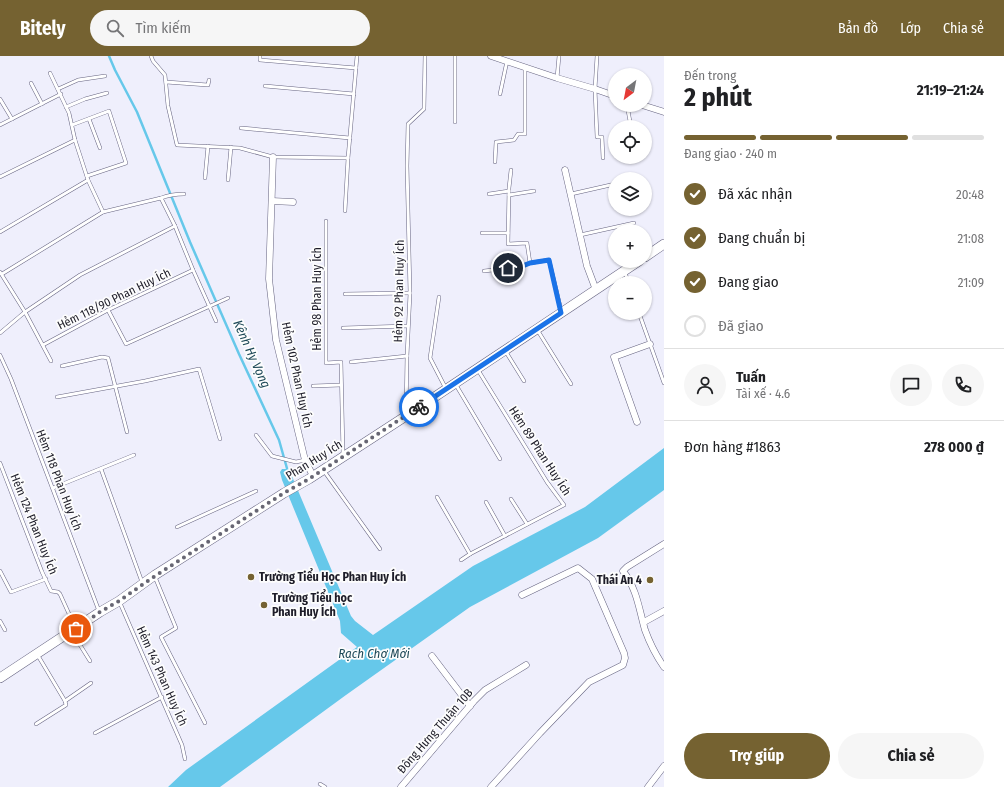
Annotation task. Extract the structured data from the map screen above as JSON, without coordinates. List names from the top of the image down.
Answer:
{
  "streets": {
    "main road": ["Phan Huy Ích"],
    "street": ["Hẻm 102 Phan Huy Ích", "Đông Hưng Thuận 10B"],
    "lane": [
      "Hẻm 92 Phan Huy Ích",
      "Hẻm 118/90 Phan Huy Ích",
      "Hẻm 98 Phan Huy Ích",
      "Hẻm 89 Phan Huy Ích",
      "Hẻm 118 Phan Huy Ích",
      "Hẻm 124 Phan Huy Ích",
      "Hẻm 143 Phan Huy Ích"
    ]
  },
  "crossings": [
    ["Hẻm 92 Phan Huy Ích", "Phan Huy Ích"],
    ["Hẻm 98 Phan Huy Ích", "Phan Huy Ích"],
    ["Hẻm 102 Phan Huy Ích", "Phan Huy Ích"],
    ["Hẻm 89 Phan Huy Ích", "Phan Huy Ích"],
    ["Phan Huy Ích", "Hẻm 118 Phan Huy Ích"],
    ["Phan Huy Ích", "Hẻm 124 Phan Huy Ích"],
    ["Phan Huy Ích", "Hẻm 143 Phan Huy Ích"]
  ],
  "water": ["Kênh Hy Vọng", "Rạch Chợ Mới"],
  "places": ["Trường Tiểu Học Phan Huy Ích", "Thái An 4", "Trường Tiểu học Phan Huy Ích"],
  "north": "bottom left",
  "page": {
    "header": "Bitely",
    "search": "Tìm kiếm",
    "nav": ["Bản đồ", "Lớp", "Chia sẻ"],
    "heading": ["2 phút", "Đến trong", "21:19–21:24"],
    "panel": [
      "Tuấn",
      "Tài xế · 4.6",
      "Đơn hàng #1863",
      "278 000 ₫"
    ],
    "map_buttons": ["+", "−"],
    "bar": "Đang giao · 240 m",
    "list": [
      ["Đã xác nhận", "20:48"],
      ["Đang chuẩn bị", "21:08"],
      ["Đang giao", "21:09"],
      "Đã giao"
    ],
    "buttons": ["Trợ giúp", "Chia sẻ"]
  }
}
